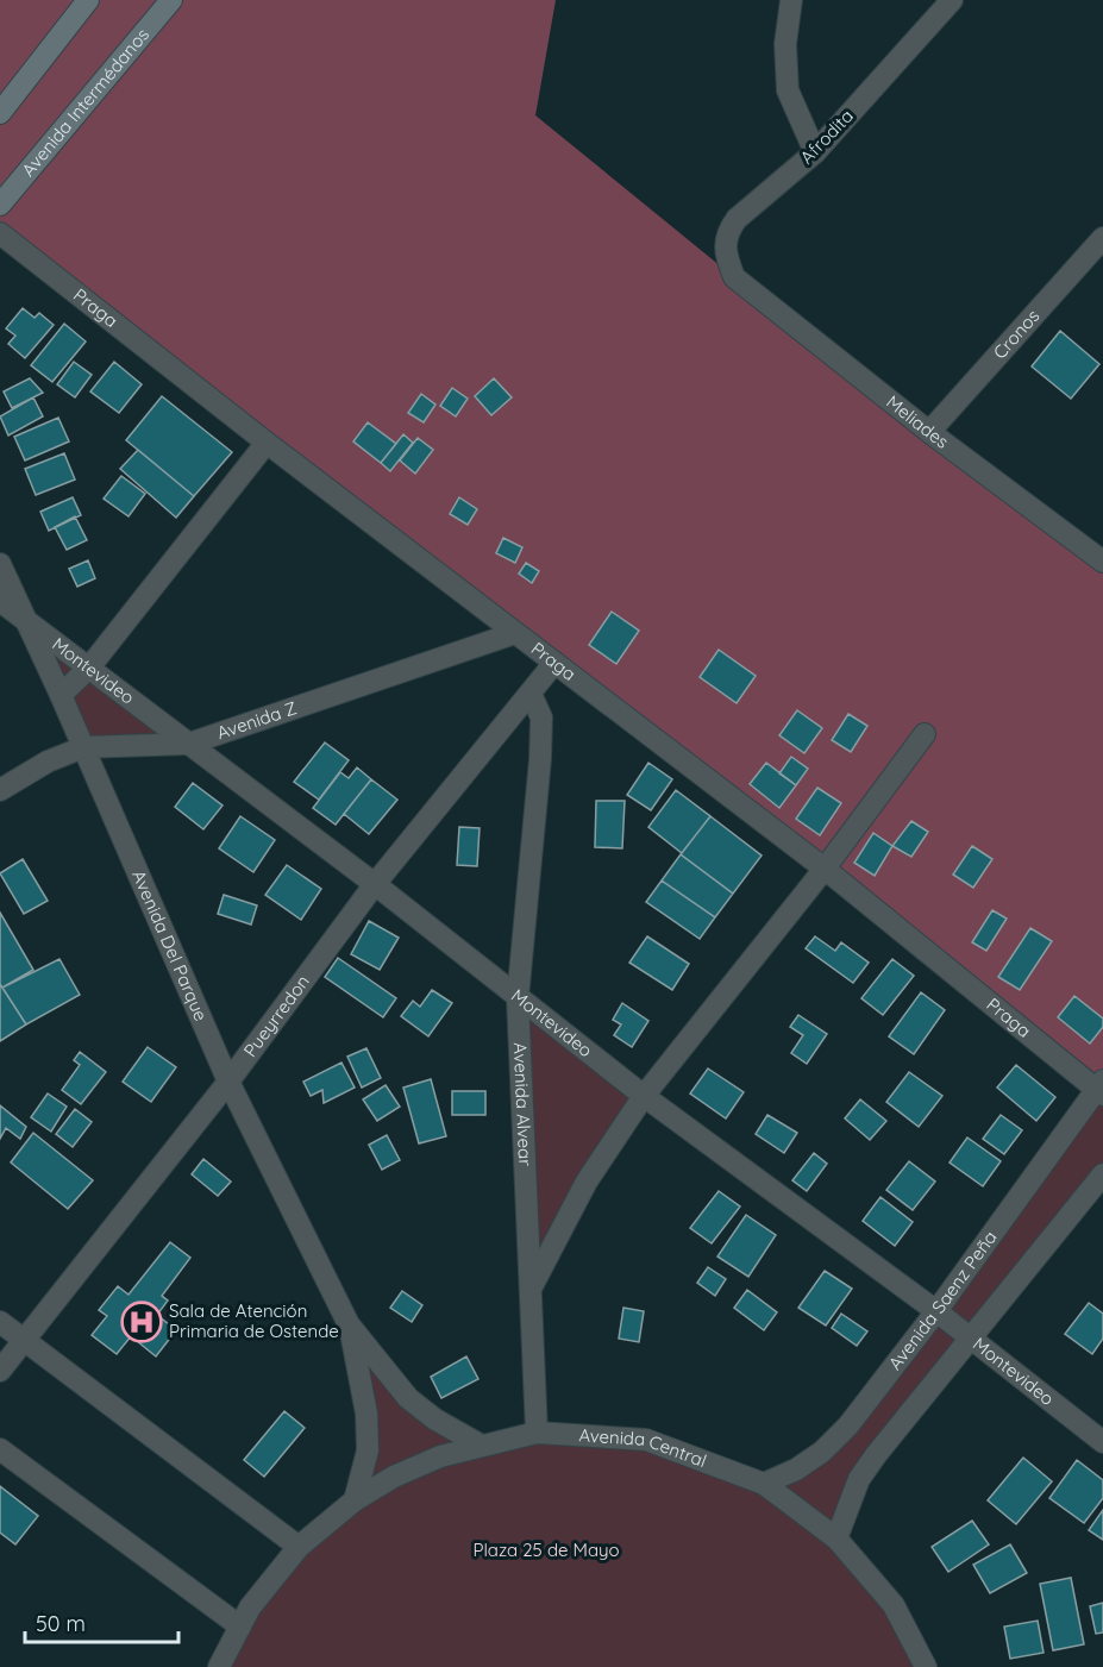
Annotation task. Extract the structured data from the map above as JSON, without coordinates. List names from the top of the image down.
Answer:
{
  "streets": {
    "main road": ["Avenida Intermédanos"],
    "street": [
      "Afrodita",
      "Praga",
      "Cronos",
      "Meliades",
      "Montevideo",
      "Avenida Z",
      "Avenida Del Parque",
      "Pueyrredon",
      "Avenida Alvear",
      "Avenida Saenz Peña",
      "Avenida Central"
    ]
  },
  "crossings": [
    ["Afrodita", "Meliades"],
    ["Praga", "Avenida Z"],
    ["Praga", "Pueyrredon"],
    ["Praga", "Avenida Saenz Peña"],
    ["Cronos", "Meliades"],
    ["Montevideo", "Avenida Z"],
    ["Montevideo", "Avenida Del Parque"],
    ["Montevideo", "Pueyrredon"],
    ["Montevideo", "Avenida Alvear"],
    ["Montevideo", "Avenida Saenz Peña"],
    ["Avenida Z", "Avenida Del Parque"],
    ["Avenida Del Parque", "Pueyrredon"],
    ["Avenida Del Parque", "Avenida Central"],
    ["Pueyrredon", "Avenida Alvear"],
    ["Avenida Alvear", "Avenida Central"],
    ["Avenida Saenz Peña", "Avenida Central"]
  ],
  "parks": ["Plaza 25 de Mayo"],
  "places": {
    "hospital": ["Sala de Atención Primaria de Ostende"]
  },
  "scale_bar": "50 m"
}
